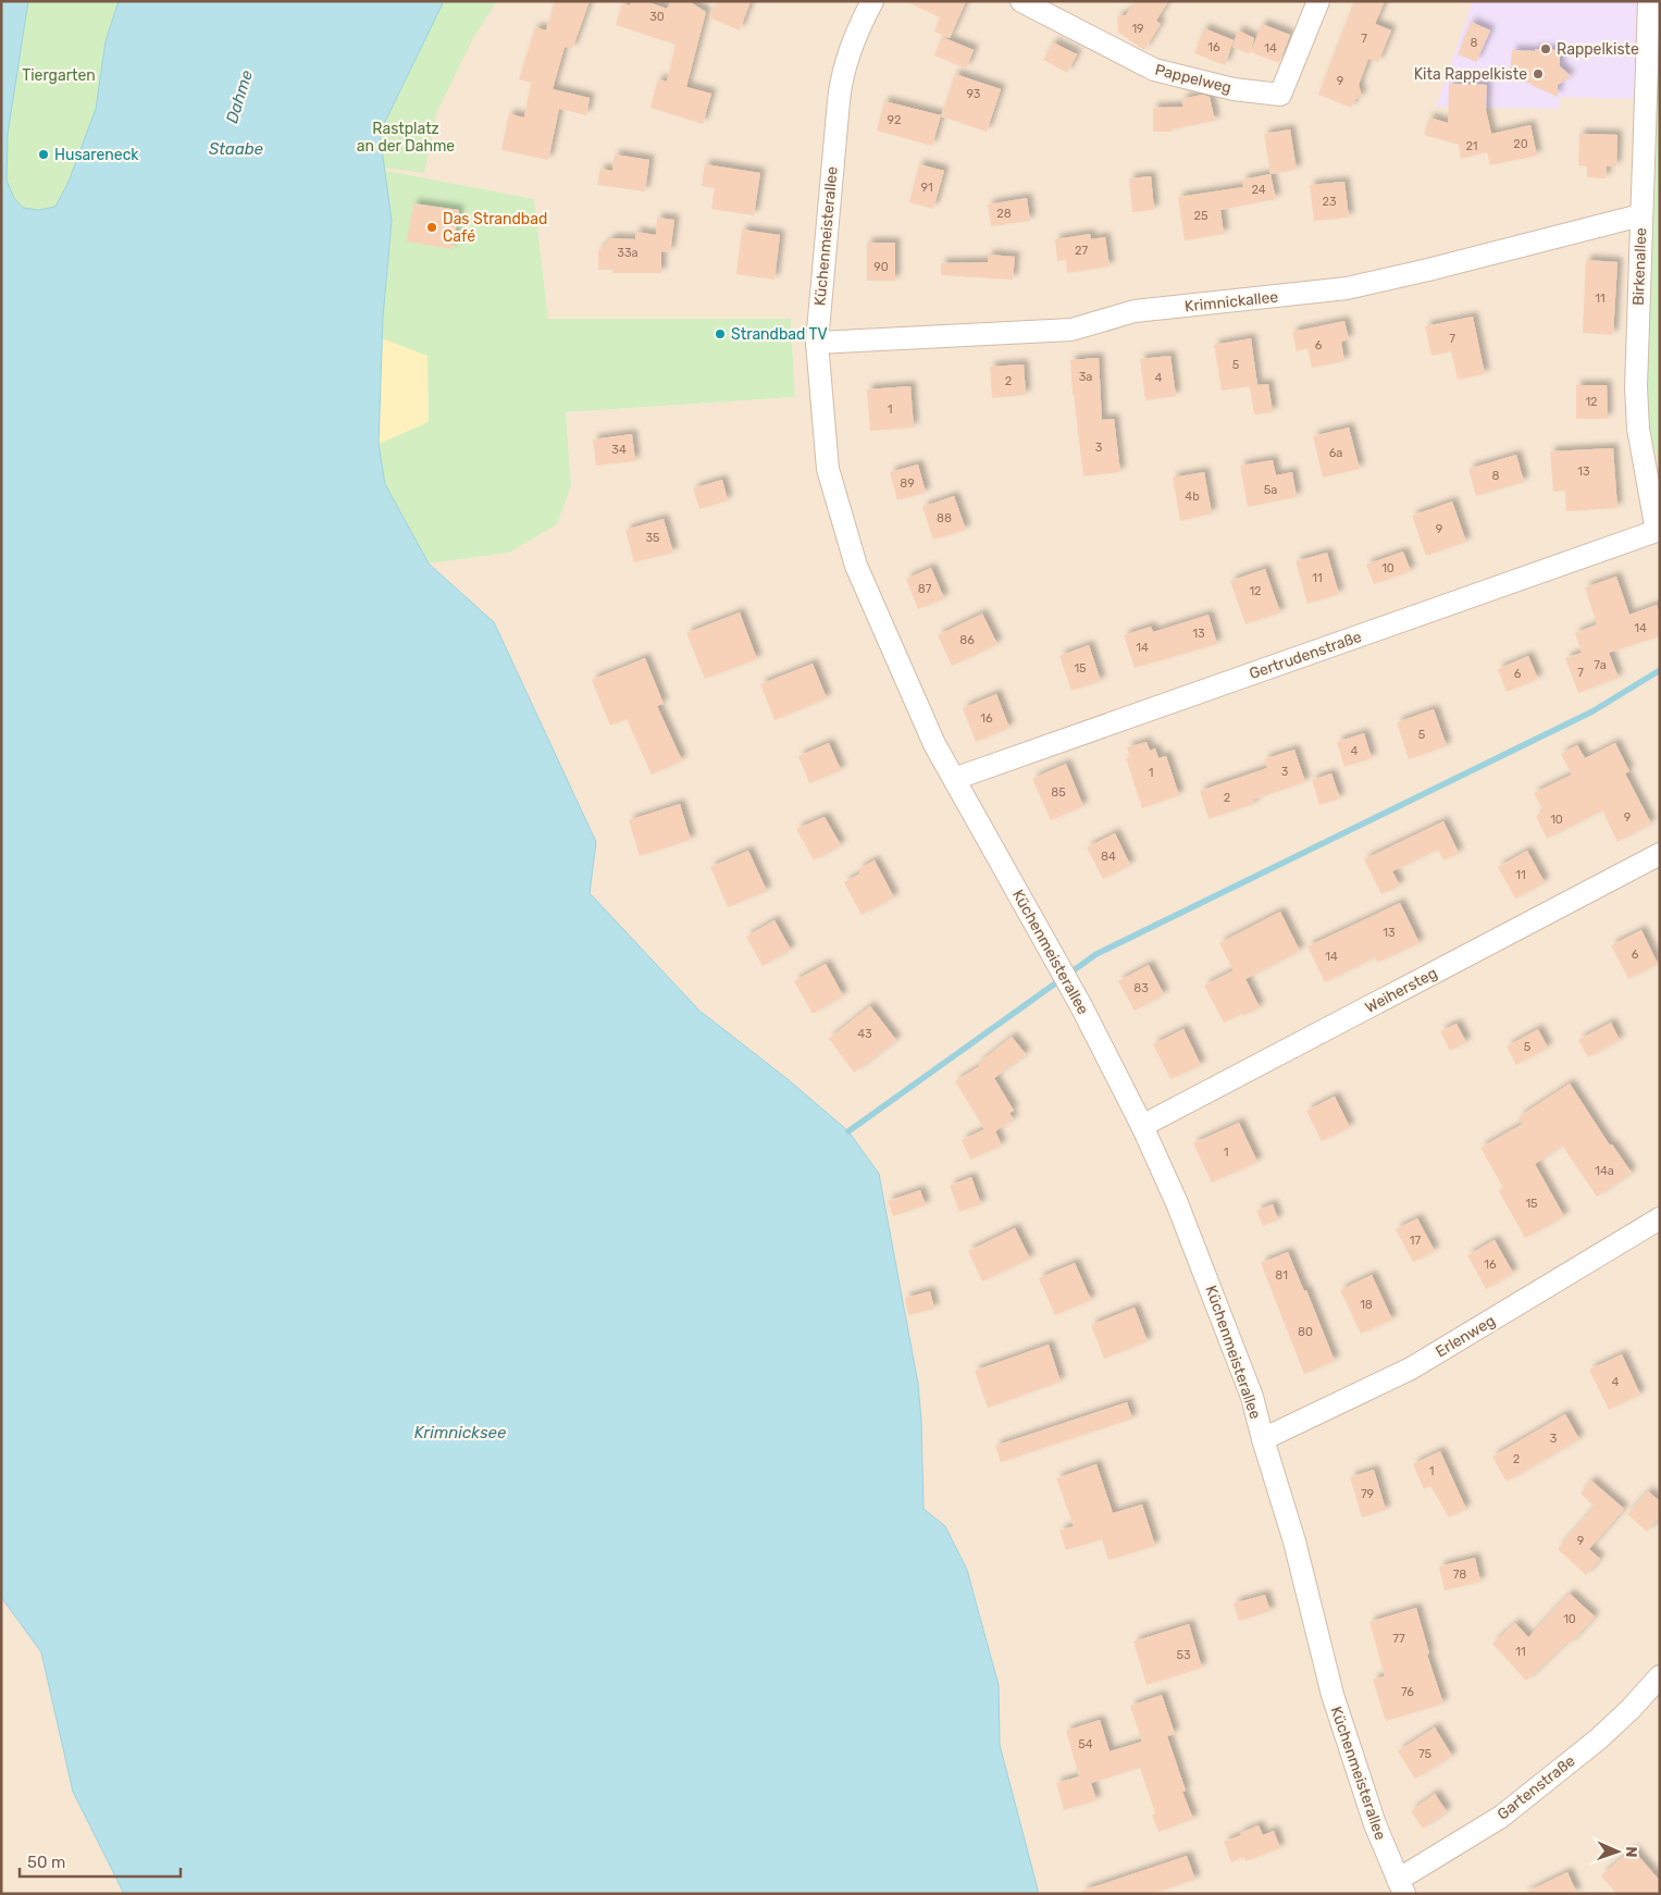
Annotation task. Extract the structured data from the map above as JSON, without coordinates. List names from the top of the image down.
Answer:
{
  "streets": {
    "street": [
      "Pappelweg",
      "Küchenmeisterallee",
      "Birkenallee",
      "Krimnickallee",
      "Gertrudenstraße",
      "Weihersteg",
      "Erlenweg",
      "Gartenstraße"
    ]
  },
  "crossings": [
    ["Küchenmeisterallee", "Krimnickallee"],
    ["Küchenmeisterallee", "Gertrudenstraße"],
    ["Küchenmeisterallee", "Weihersteg"],
    ["Küchenmeisterallee", "Erlenweg"],
    ["Küchenmeisterallee", "Gartenstraße"],
    ["Birkenallee", "Krimnickallee"],
    ["Birkenallee", "Gertrudenstraße"]
  ],
  "water": ["Dahme", "Staabe", "Krimnicksee"],
  "parks": ["Tiergarten", "Rastplatz an der Dahme"],
  "places": [
    "Rappelkiste",
    "Kita Rappelkiste",
    "Husareneck",
    "Das Strandbad Café",
    "Strandbad TV"
  ],
  "house_numbers": [
    "30",
    "19",
    "7",
    "8",
    "16",
    "14",
    "9",
    "93",
    "92",
    "20",
    "21",
    "91",
    "24",
    "23",
    "28",
    "25",
    "27",
    "33a",
    "90",
    "11",
    "7",
    "6",
    "5",
    "3a",
    "4",
    "2",
    "12",
    "1",
    "3",
    "34",
    "6a",
    "13",
    "8",
    "89",
    "5a",
    "4b",
    "88",
    "9",
    "35",
    "10",
    "11",
    "87",
    "12",
    "14",
    "13",
    "86",
    "14",
    "7a",
    "15",
    "7",
    "6",
    "16",
    "5",
    "4",
    "3",
    "1",
    "85",
    "2",
    "9",
    "10",
    "84",
    "11",
    "13",
    "6",
    "14",
    "83",
    "43",
    "5",
    "1",
    "14a",
    "15",
    "17",
    "16",
    "81",
    "18",
    "80",
    "4",
    "3",
    "2",
    "1",
    "79",
    "9",
    "78",
    "10",
    "77",
    "11",
    "53",
    "76",
    "54",
    "75"
  ],
  "scale_bar": "50 m",
  "north": "right"
}
